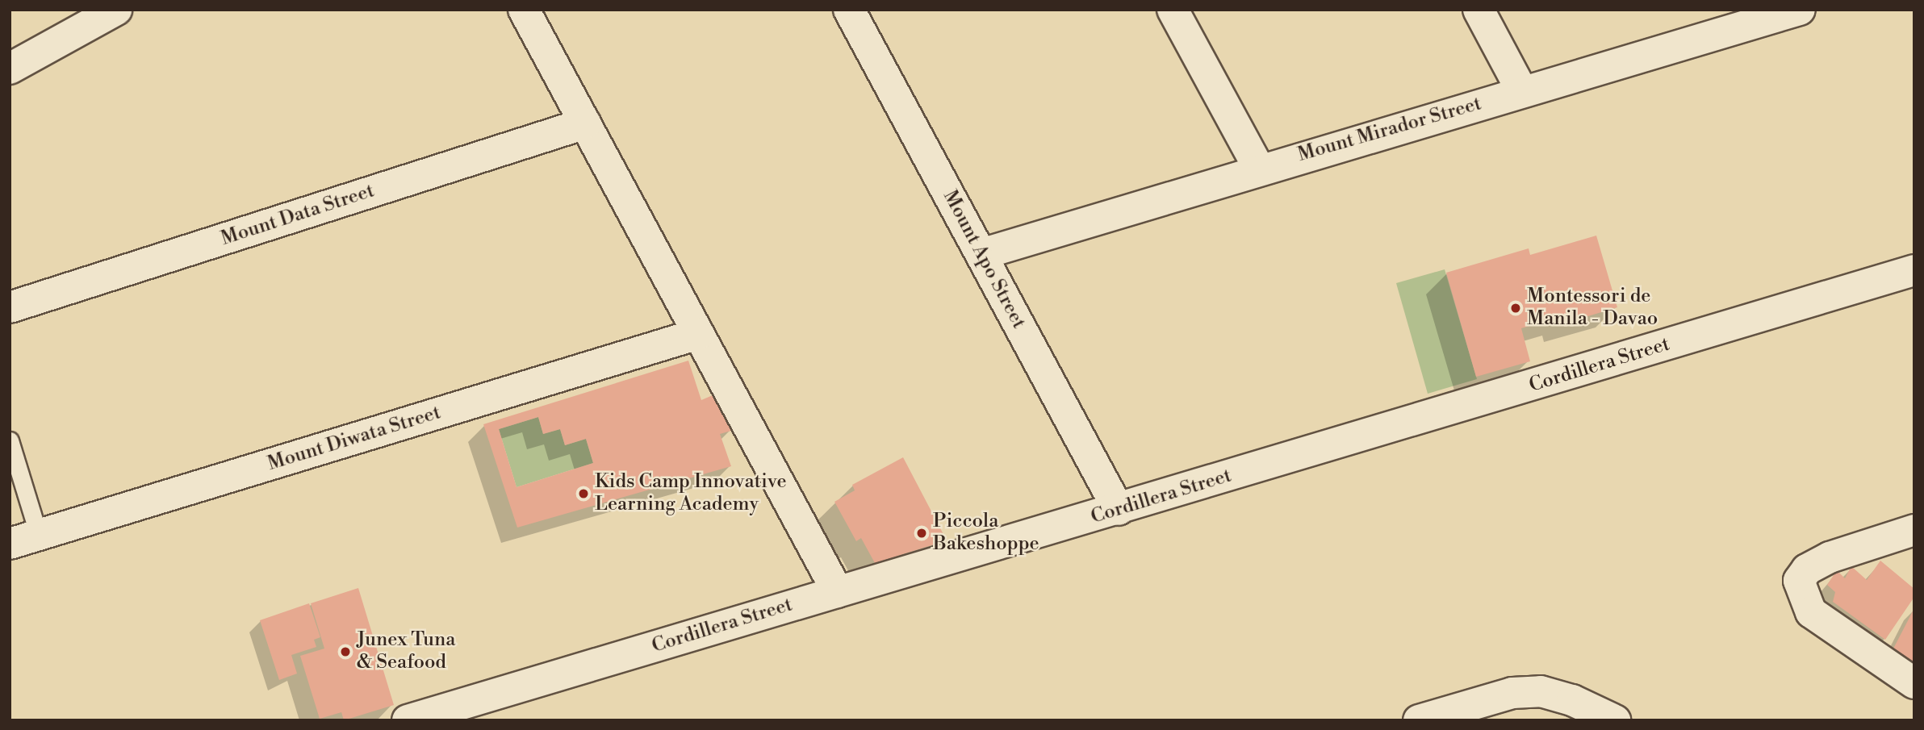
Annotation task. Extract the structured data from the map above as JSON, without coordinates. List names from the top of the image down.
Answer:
{
  "streets": {
    "street": [
      "Mount Mirador Street",
      "Mount Data Street",
      "Mount Apo Street",
      "Cordillera Street",
      "Mount Diwata Street"
    ]
  },
  "crossings": [
    ["Mount Mirador Street", "Mount Apo Street"],
    ["Mount Apo Street", "Cordillera Street"]
  ],
  "places": [
    "Montessori de Manila - Davao",
    "Kids Camp Innovative Learning Academy",
    "Piccola Bakeshoppe",
    "Junex Tuna & Seafood"
  ]
}
